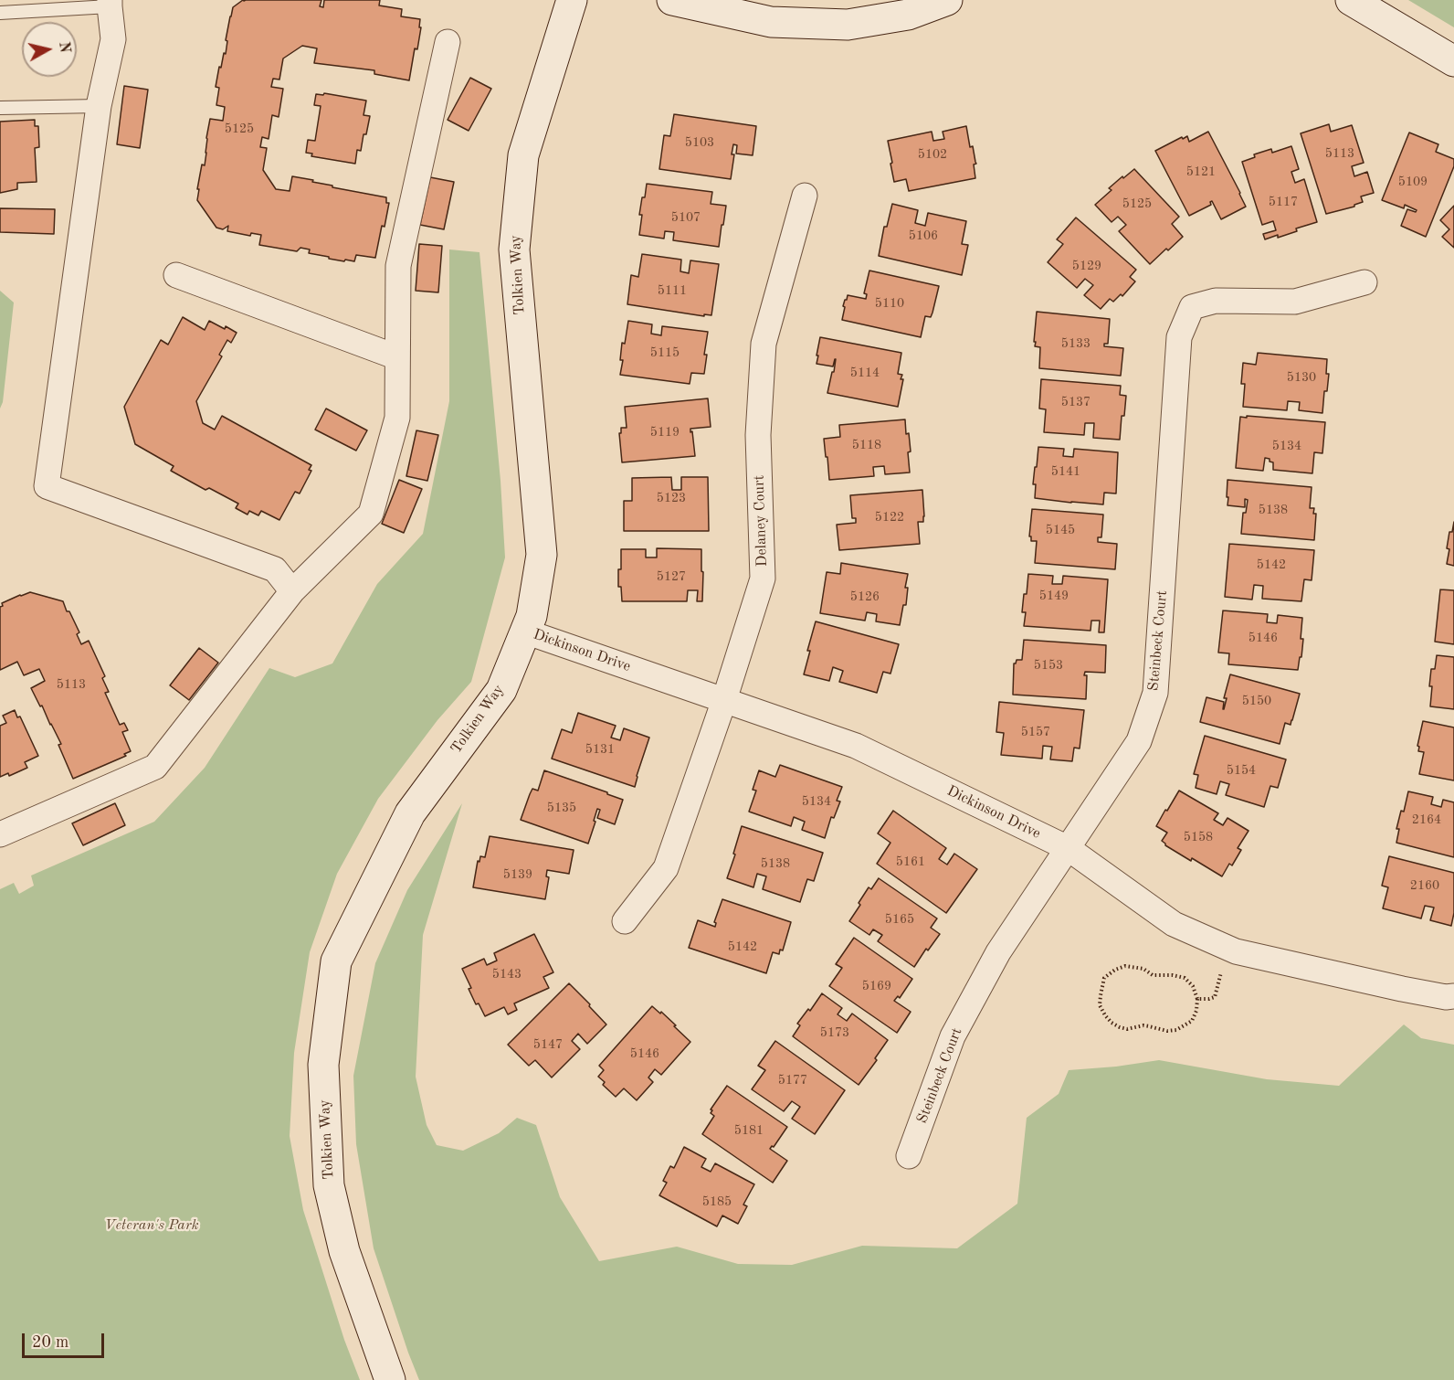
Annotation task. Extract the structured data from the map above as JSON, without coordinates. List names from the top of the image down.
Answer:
{
  "streets": {
    "street": [
      "Tolkien Way",
      "Delaney Court",
      "Steinbeck Court",
      "Dickinson Drive"
    ]
  },
  "crossings": [
    ["Tolkien Way", "Dickinson Drive"],
    ["Delaney Court", "Dickinson Drive"],
    ["Steinbeck Court", "Dickinson Drive"]
  ],
  "parks": ["Veteran's Park"],
  "house_numbers": [
    "5125",
    "5103",
    "5113",
    "5102",
    "5121",
    "5109",
    "5117",
    "5125",
    "5107",
    "5106",
    "5129",
    "5111",
    "5110",
    "5133",
    "5115",
    "5114",
    "5130",
    "5137",
    "5119",
    "5118",
    "5134",
    "5141",
    "5123",
    "5138",
    "5122",
    "5145",
    "5142",
    "5127",
    "5149",
    "5126",
    "5146",
    "5153",
    "5113",
    "5150",
    "5157",
    "5131",
    "5154",
    "5134",
    "5135",
    "2164",
    "5158",
    "5161",
    "5138",
    "5139",
    "2160",
    "5165",
    "5142",
    "5143",
    "5169",
    "5173",
    "5147",
    "5146",
    "5177",
    "5181",
    "5185"
  ],
  "scale_bar": "20 m",
  "north": "right"
}
